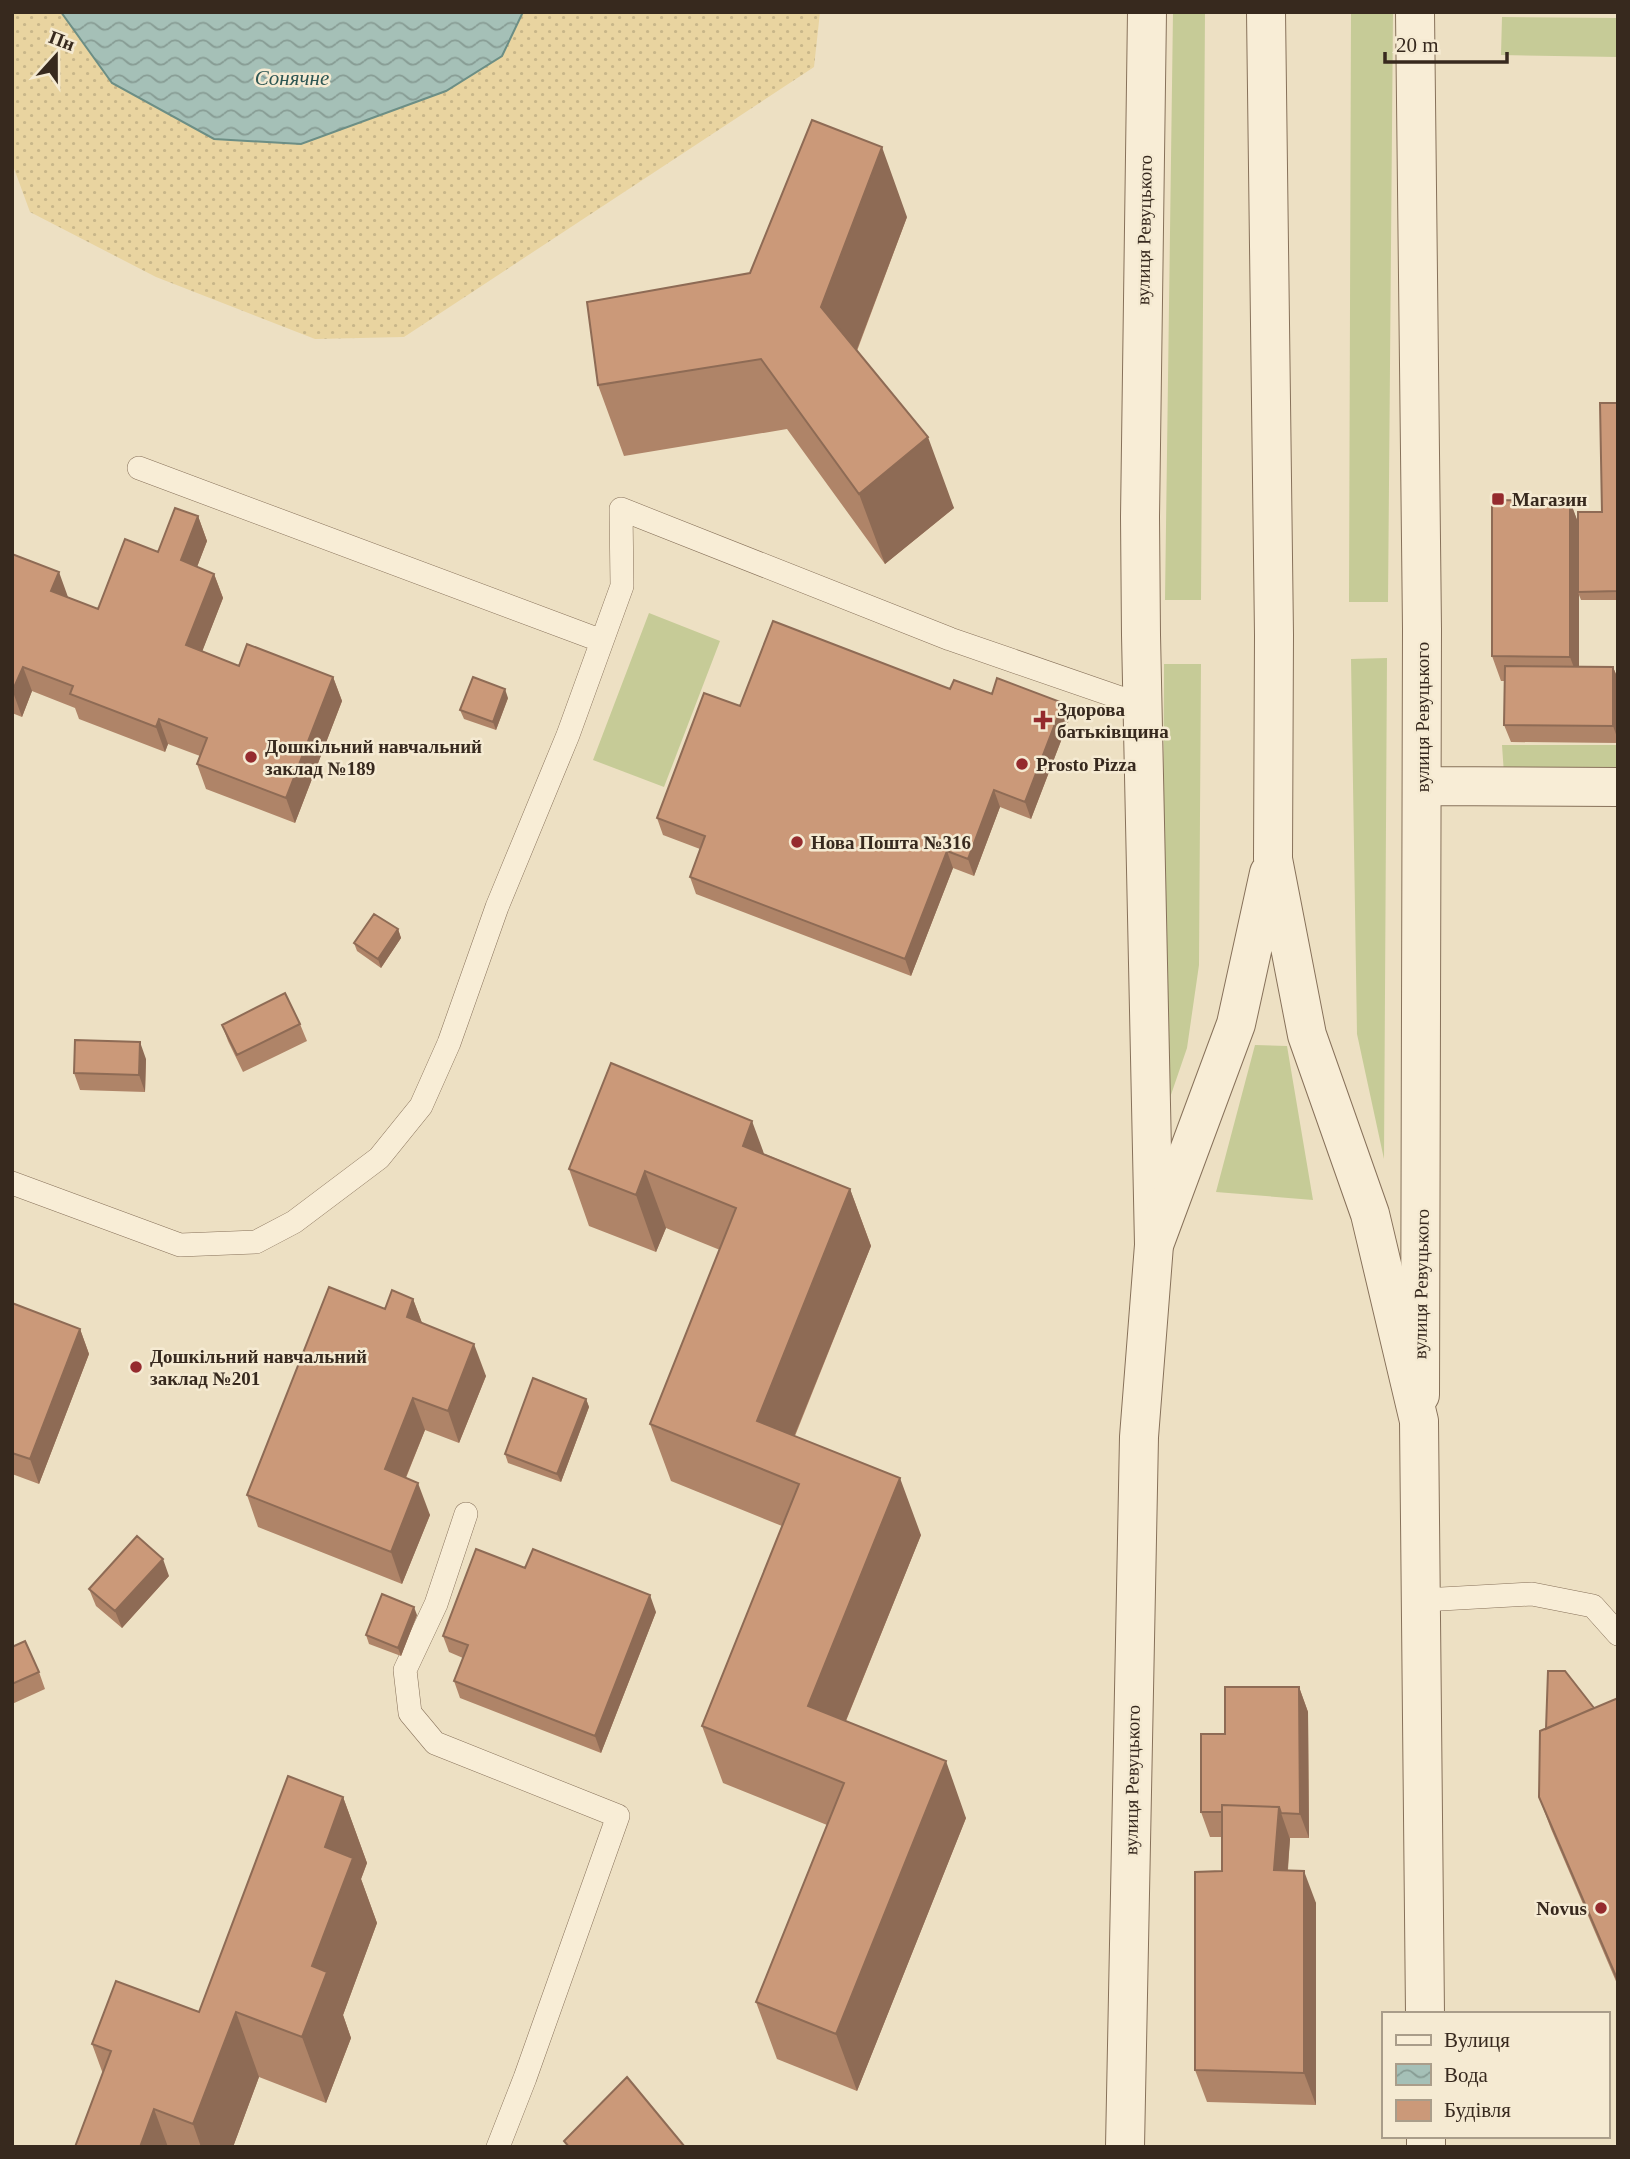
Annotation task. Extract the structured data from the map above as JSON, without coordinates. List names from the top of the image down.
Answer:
{
  "streets": {
    "street": ["вулиця Ревуцького"]
  },
  "water": ["Сонячне"],
  "places": {
    "transit": ["Магазин"],
    "health": ["Здорова батьківщина"],
    "other": [
      "Дошкільний навчальний заклад №189",
      "Prosto Pizza",
      "Нова Пошта №316",
      "Дошкільний навчальний заклад №201",
      "Novus"
    ]
  },
  "legend": ["Вулиця", "Вода", "Будівля"],
  "scale_bar": "20 m",
  "north": "top"
}
